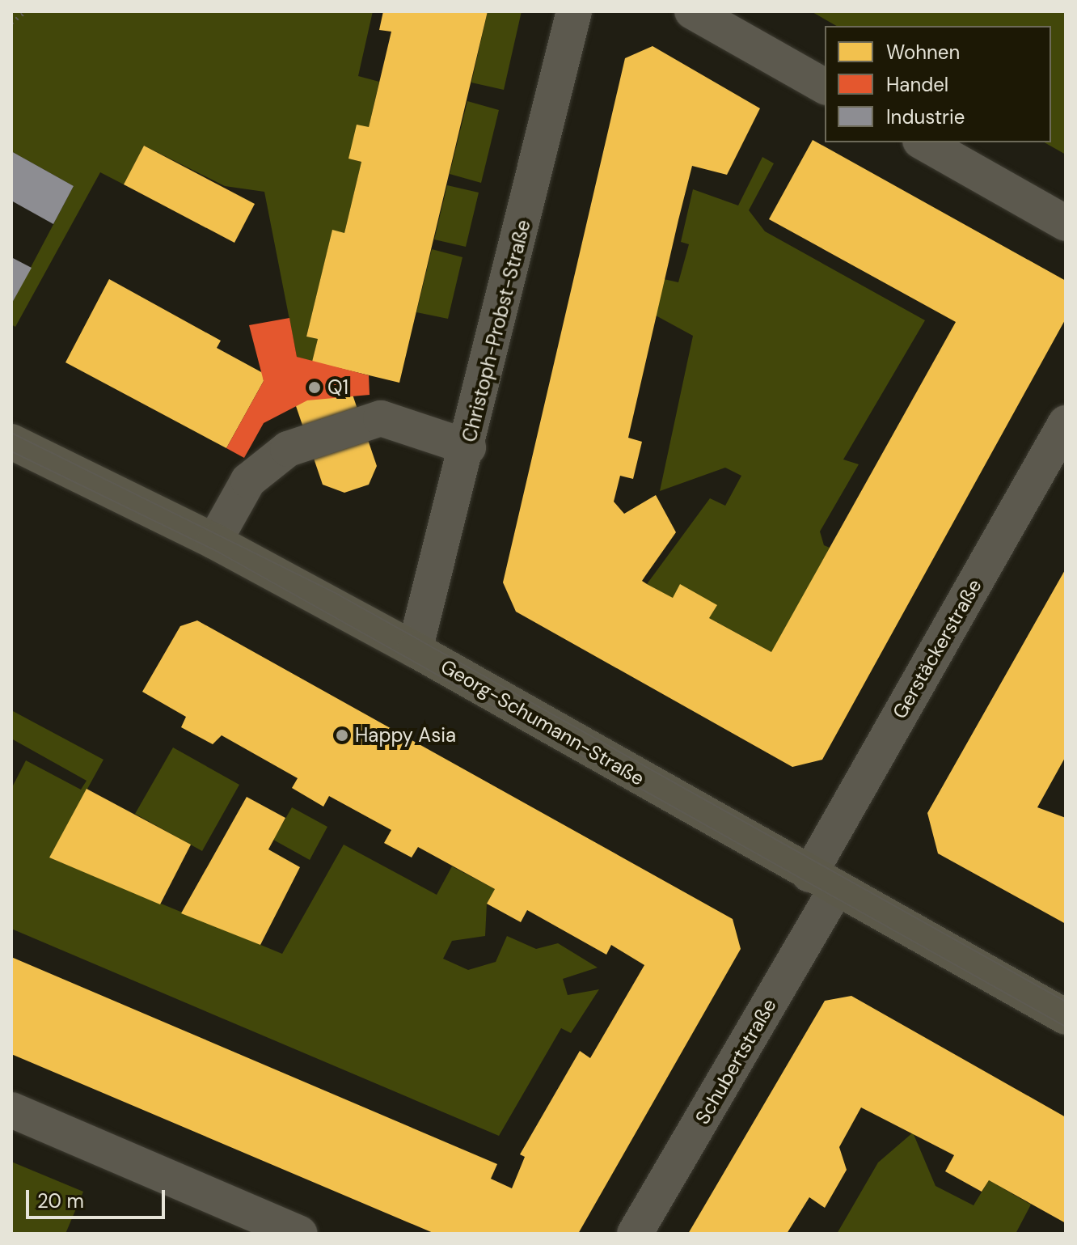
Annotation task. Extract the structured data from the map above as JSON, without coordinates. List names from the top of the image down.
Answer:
{
  "streets": {
    "main road": ["Georg-Schumann-Straße"],
    "street": ["Christoph-Probst-Straße", "Gerstäckerstraße", "Schubertstraße"]
  },
  "crossings": [
    ["Christoph-Probst-Straße", "Georg-Schumann-Straße"],
    ["Gerstäckerstraße", "Georg-Schumann-Straße"],
    ["Gerstäckerstraße", "Schubertstraße"],
    ["Georg-Schumann-Straße", "Schubertstraße"]
  ],
  "places": ["Q1", "Happy Asia"],
  "legend": ["Wohnen", "Handel", "Industrie"],
  "scale_bar": "20 m"
}
